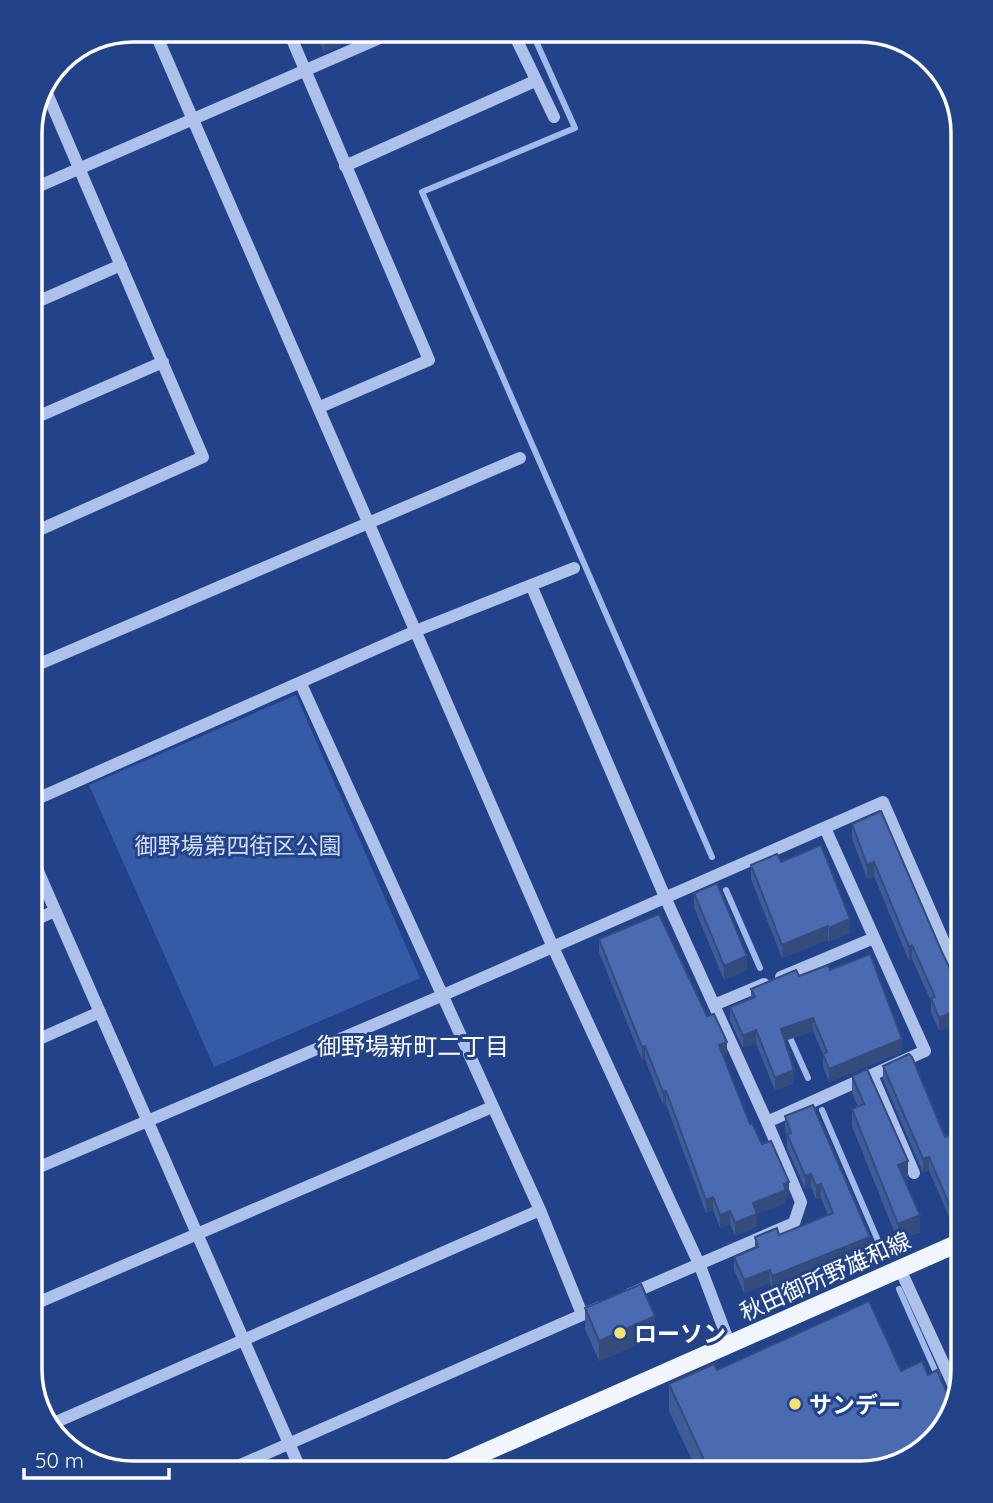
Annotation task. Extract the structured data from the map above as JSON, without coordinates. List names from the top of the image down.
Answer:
{
  "streets": {
    "main road": ["秋田御所野雄和線"]
  },
  "districts": ["御野場新町二丁目"],
  "parks": ["御野場第四街区公園"],
  "places": ["ローソン", "サンデー"],
  "scale_bar": "50 m"
}
